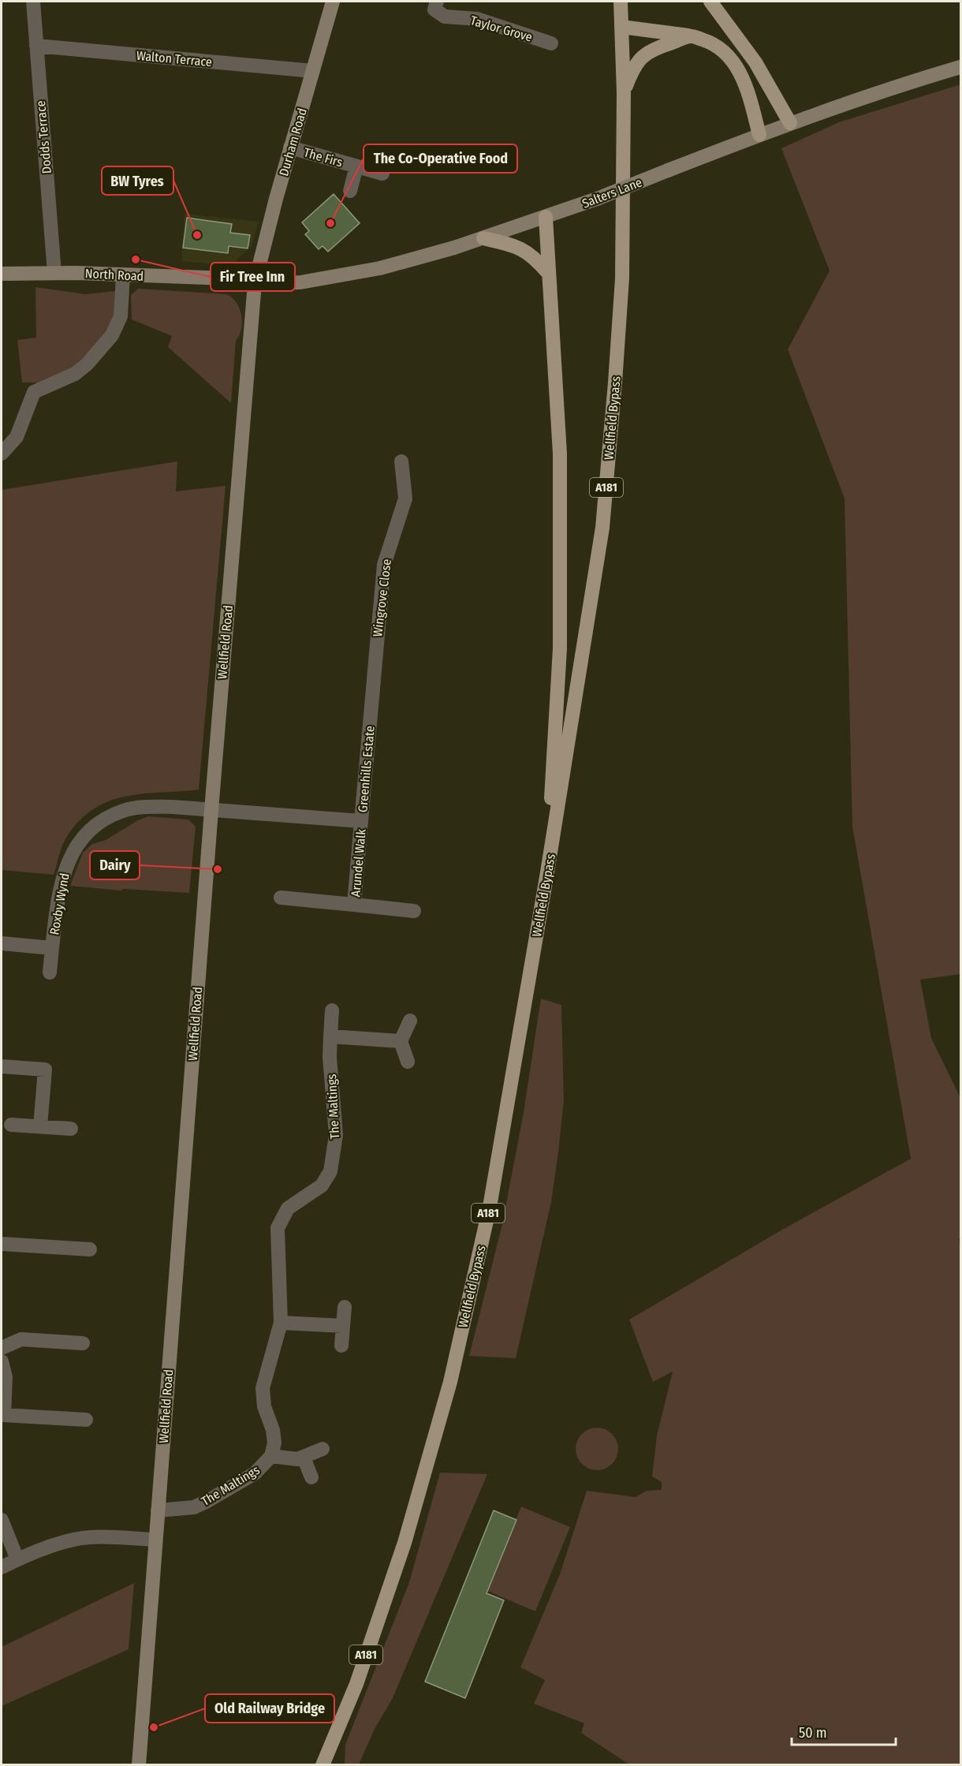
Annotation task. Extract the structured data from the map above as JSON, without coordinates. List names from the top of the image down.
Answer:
{
  "streets": {
    "main road": ["Wellfield Bypass", "A181"],
    "street": [
      "Taylor Grove",
      "Walton Terrace",
      "Dodds Terrace",
      "Durham Road",
      "The Firs",
      "Salters Lane",
      "North Road",
      "Wingrove Close",
      "Wellfield Road",
      "Greenhills Estate",
      "Arundel Walk",
      "Roxby Wynd",
      "The Maltings"
    ]
  },
  "crossings": [
    ["Walton Terrace", "Dodds Terrace"],
    ["Walton Terrace", "Durham Road"],
    ["Dodds Terrace", "North Road"],
    ["Durham Road", "The Firs"],
    ["Durham Road", "Salters Lane"],
    ["Durham Road", "North Road"],
    ["Durham Road", "Wellfield Road"],
    ["Salters Lane", "North Road"],
    ["Salters Lane", "Wellfield Road"],
    ["North Road", "Wellfield Road"],
    ["Wingrove Close", "Greenhills Estate"],
    ["Wellfield Road", "Greenhills Estate"],
    ["Wellfield Road", "Roxby Wynd"],
    ["Wellfield Road", "The Maltings"],
    ["Greenhills Estate", "Arundel Walk"],
    ["Greenhills Estate", "Roxby Wynd"]
  ],
  "places": [
    "The Co-Operative Food",
    "BW Tyres",
    "Fir Tree Inn",
    "Dairy",
    "Old Railway Bridge"
  ],
  "scale_bar": "50 m"
}
